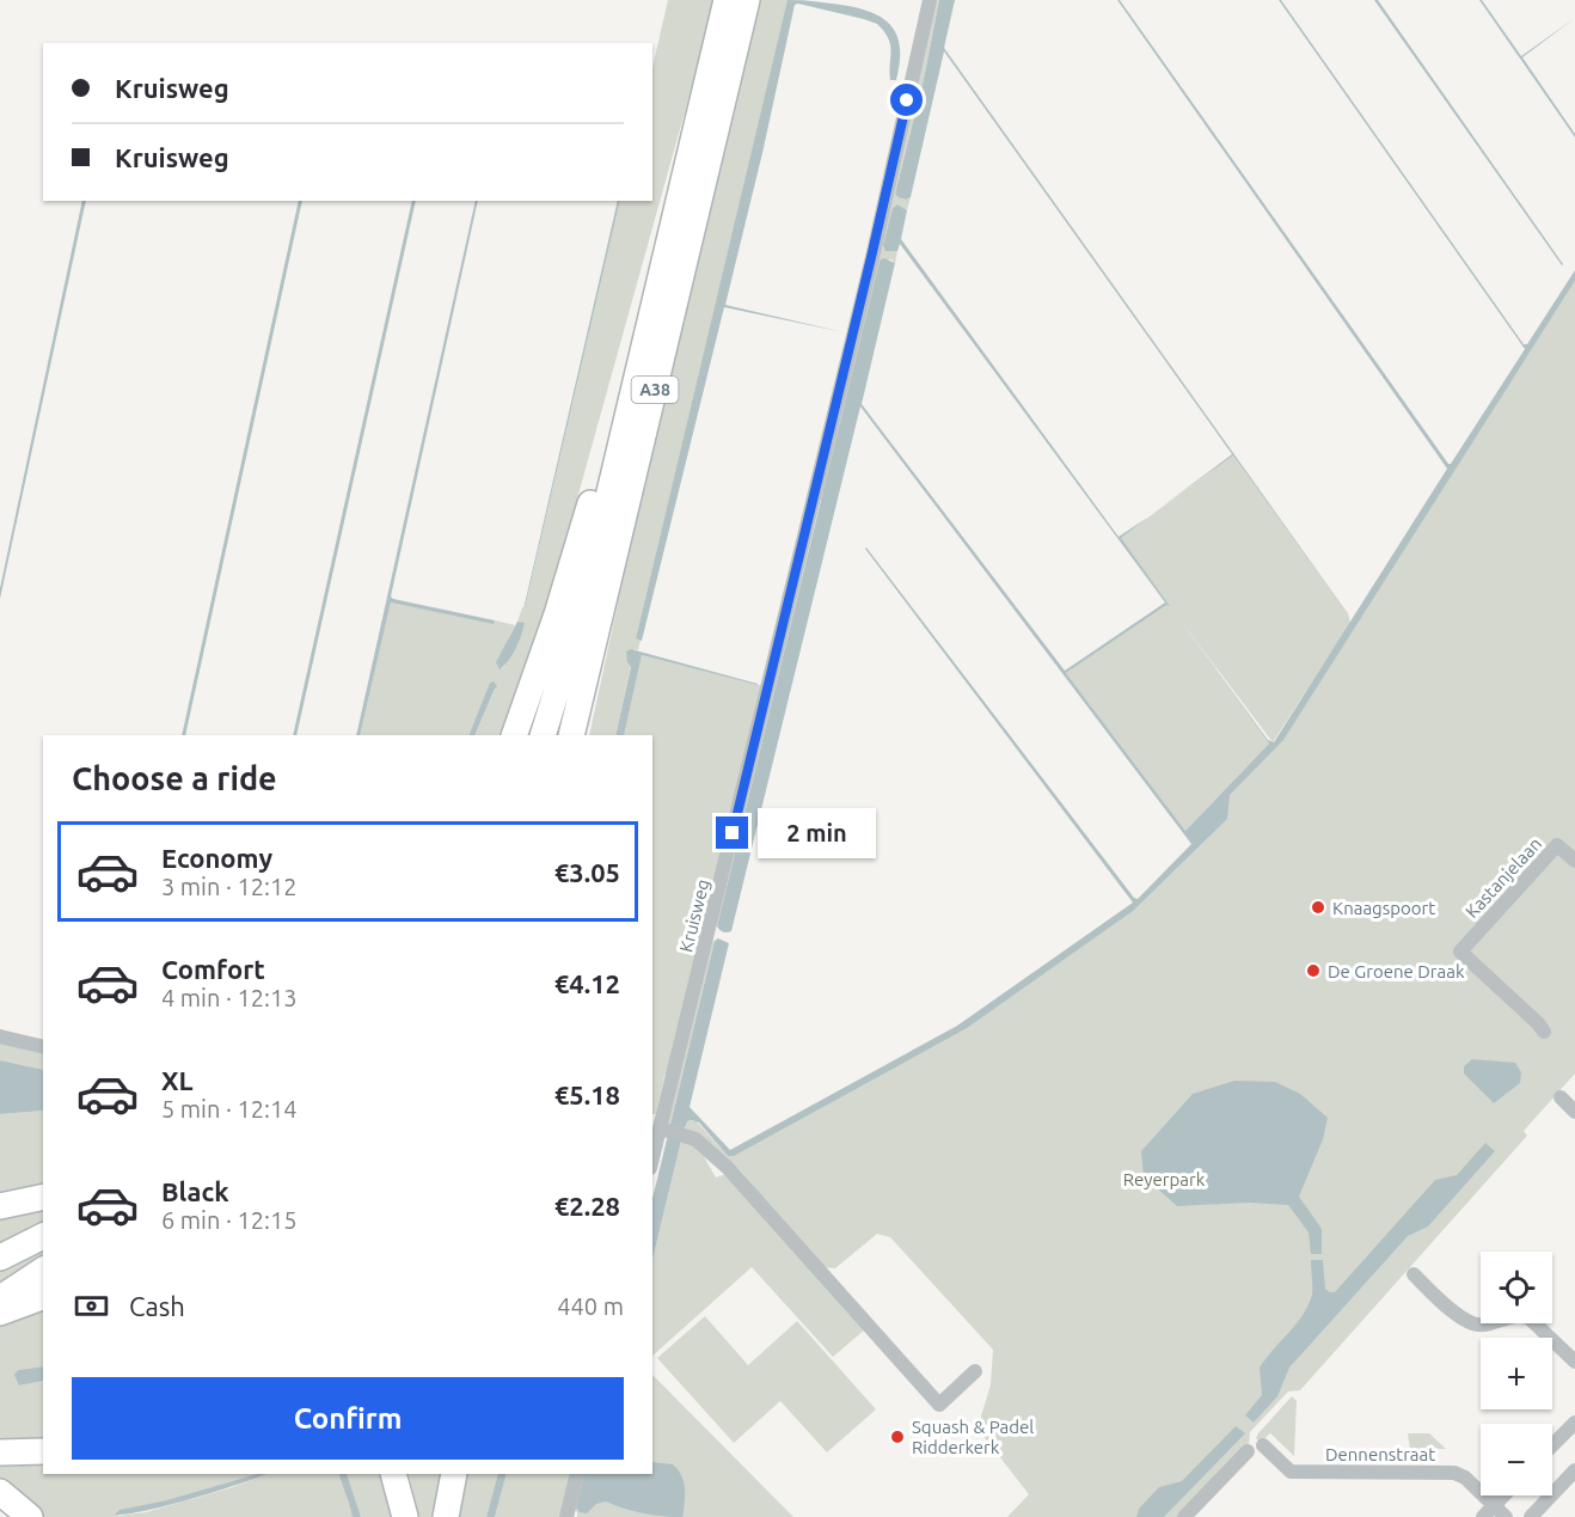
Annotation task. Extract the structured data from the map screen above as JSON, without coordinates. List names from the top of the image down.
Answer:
{
  "streets": {
    "highway": ["A38"],
    "street": ["Kastanjelaan", "Kruisweg", "Dennenstraat"]
  },
  "parks": ["Reyerpark"],
  "places": ["Knaagspoort", "De Groene Draak", "Squash & Padel Ridderkerk"],
  "page": {
    "banner": ["Kruisweg", "Kruisweg"],
    "heading": "Choose a ride",
    "bubble": "2 min",
    "list": [
      {
        "name": "Economy",
        "note": "3 min · 12:12",
        "value": "€3.05"
      },
      {
        "name": "Comfort",
        "note": "4 min · 12:13",
        "value": "€4.12"
      },
      {
        "name": "XL",
        "note": "5 min · 12:14",
        "value": "€5.18"
      },
      {
        "name": "Black",
        "note": "6 min · 12:15",
        "value": "€2.28"
      }
    ],
    "map_buttons": ["+", "−"],
    "pay": ["Cash", "440 m"],
    "buttons": "Confirm"
  }
}
